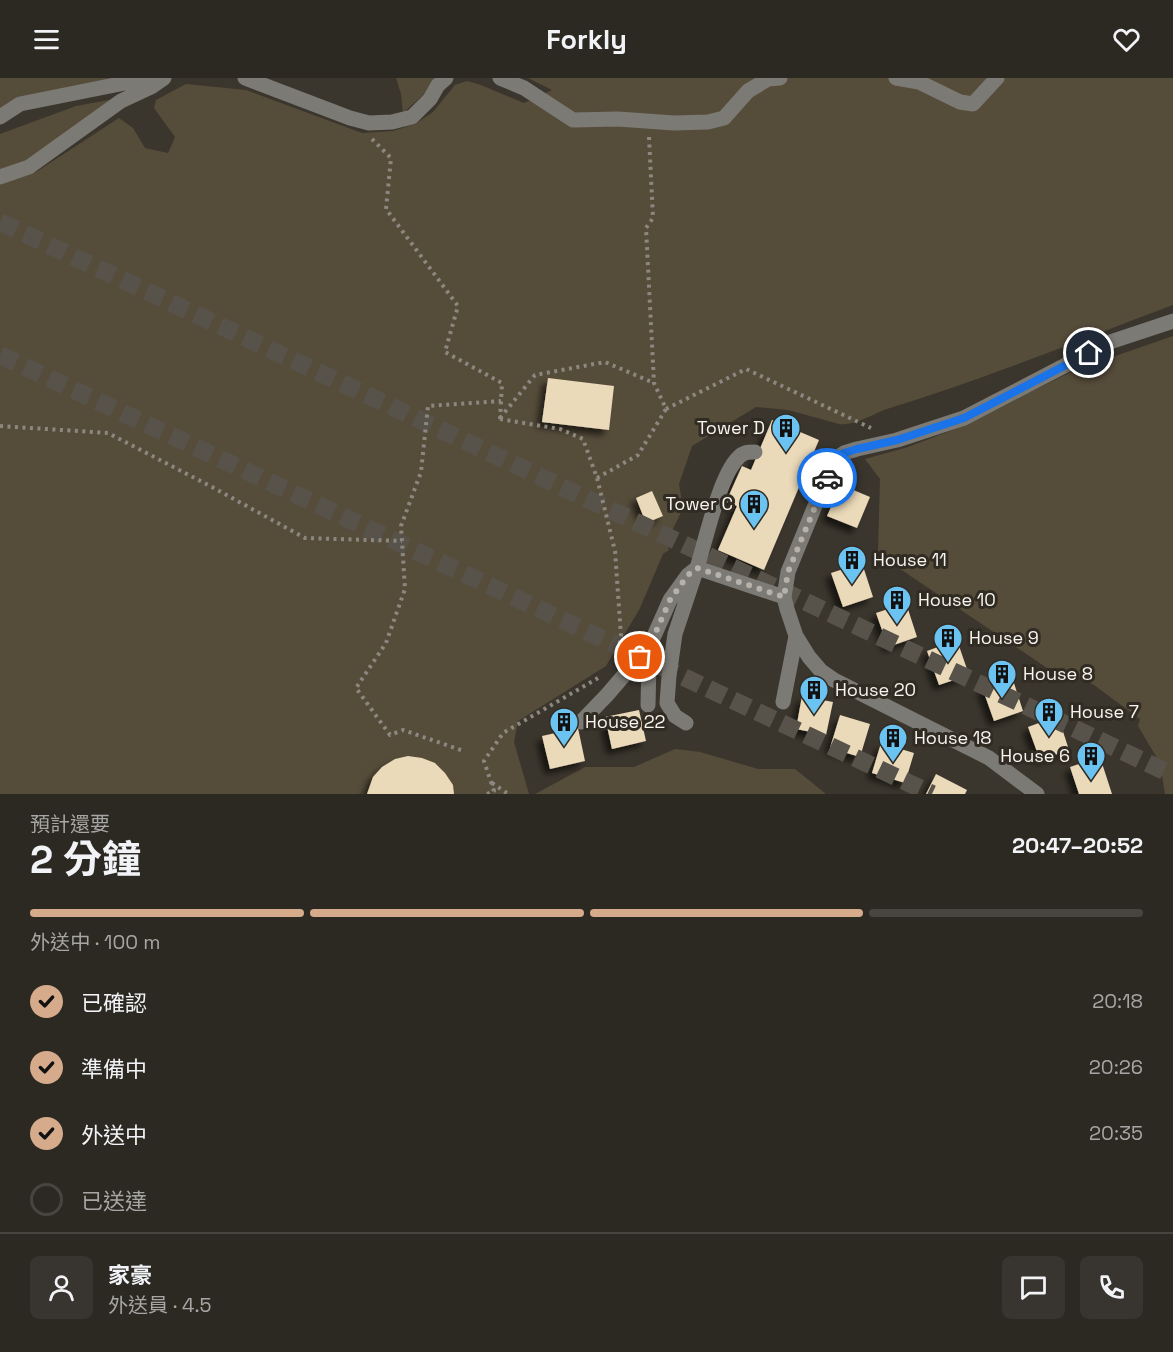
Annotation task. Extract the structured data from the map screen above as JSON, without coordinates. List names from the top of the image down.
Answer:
{
  "places": {
    "building": [
      "Tower D",
      "Tower C",
      "House 11",
      "House 10",
      "House 9",
      "House 8",
      "House 20",
      "House 7",
      "House 22",
      "House 18",
      "House 6"
    ]
  },
  "page": {
    "header": "Forkly",
    "heading": ["2 分鐘", "預計還要", "20:47–20:52"],
    "panel": ["家豪", "外送員 · 4.5"],
    "bar": "外送中 · 100 m",
    "list": [
      ["已確認", "20:18"],
      ["準備中", "20:26"],
      ["外送中", "20:35"],
      "已送達"
    ]
  }
}
